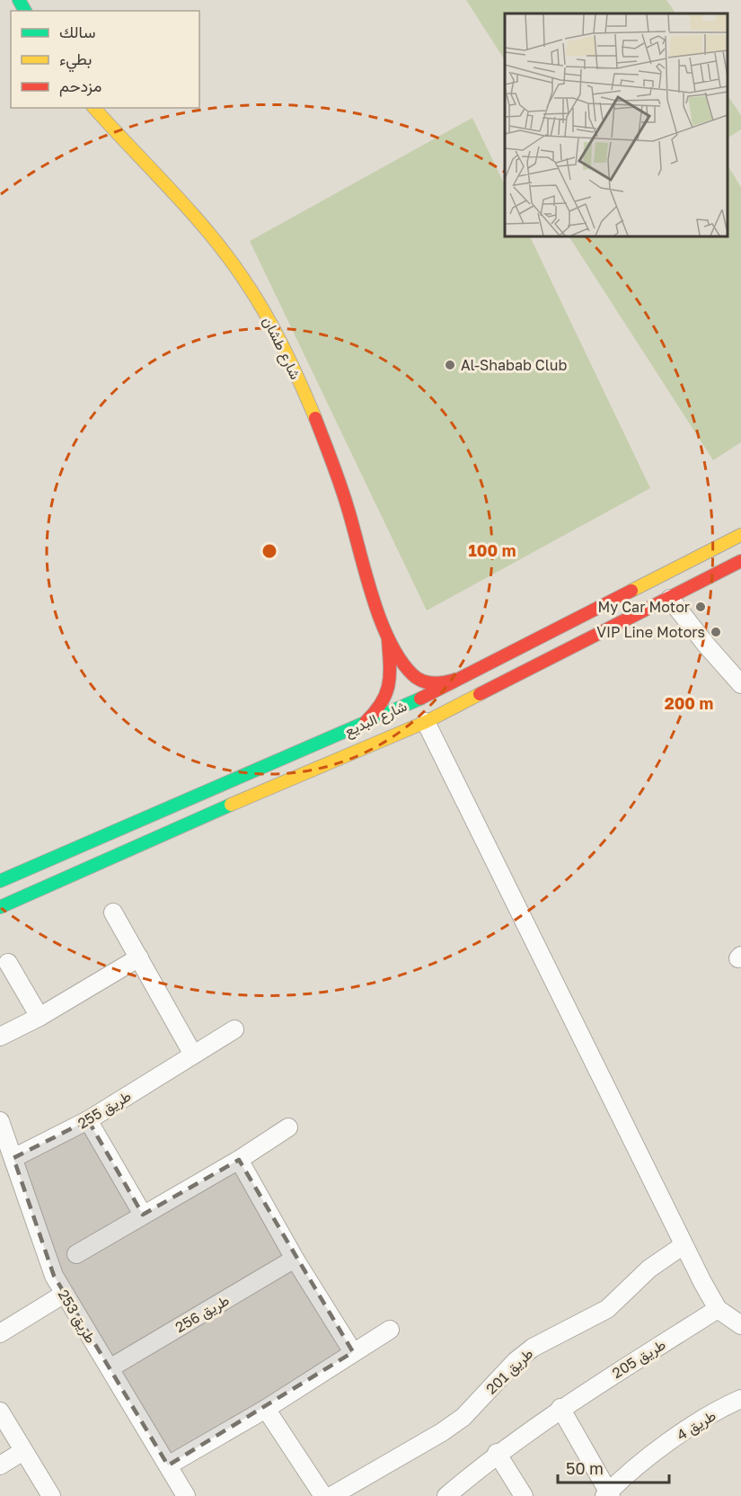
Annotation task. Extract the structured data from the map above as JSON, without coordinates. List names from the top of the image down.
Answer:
{
  "streets": {
    "main road": ["شارع طشان", "شارع البديع"],
    "street": [
      "طريق 255",
      "طريق 256",
      "طريق 253",
      "طريق 205",
      "طريق 201",
      "طريق 4"
    ]
  },
  "crossings": [
    ["طريق 255", "طريق 253"],
    ["طريق 256", "طريق 253"]
  ],
  "places": ["Al-Shabab Club", "My Car Motor", "VIP Line Motors"],
  "legend": ["سالك", "بطيء", "مزدحم"],
  "scale_bar": "50 m",
  "rings": ["100 m", "200 m"]
}
